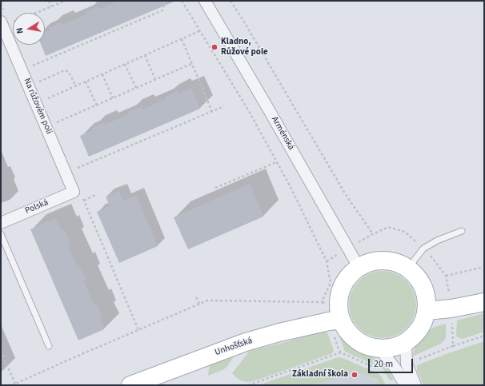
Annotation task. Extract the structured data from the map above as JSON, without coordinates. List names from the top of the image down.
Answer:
{
  "streets": {
    "main road": ["Unhošťská"],
    "street": ["Na růžovém poli", "Arménská", "Polská"]
  },
  "crossings": [
    ["Na růžovém poli", "Polská"],
    ["Arménská", "Unhošťská"]
  ],
  "places": ["Kladno, Růžové pole", "Základní škola"],
  "scale_bar": "20 m",
  "north": "left"
}
